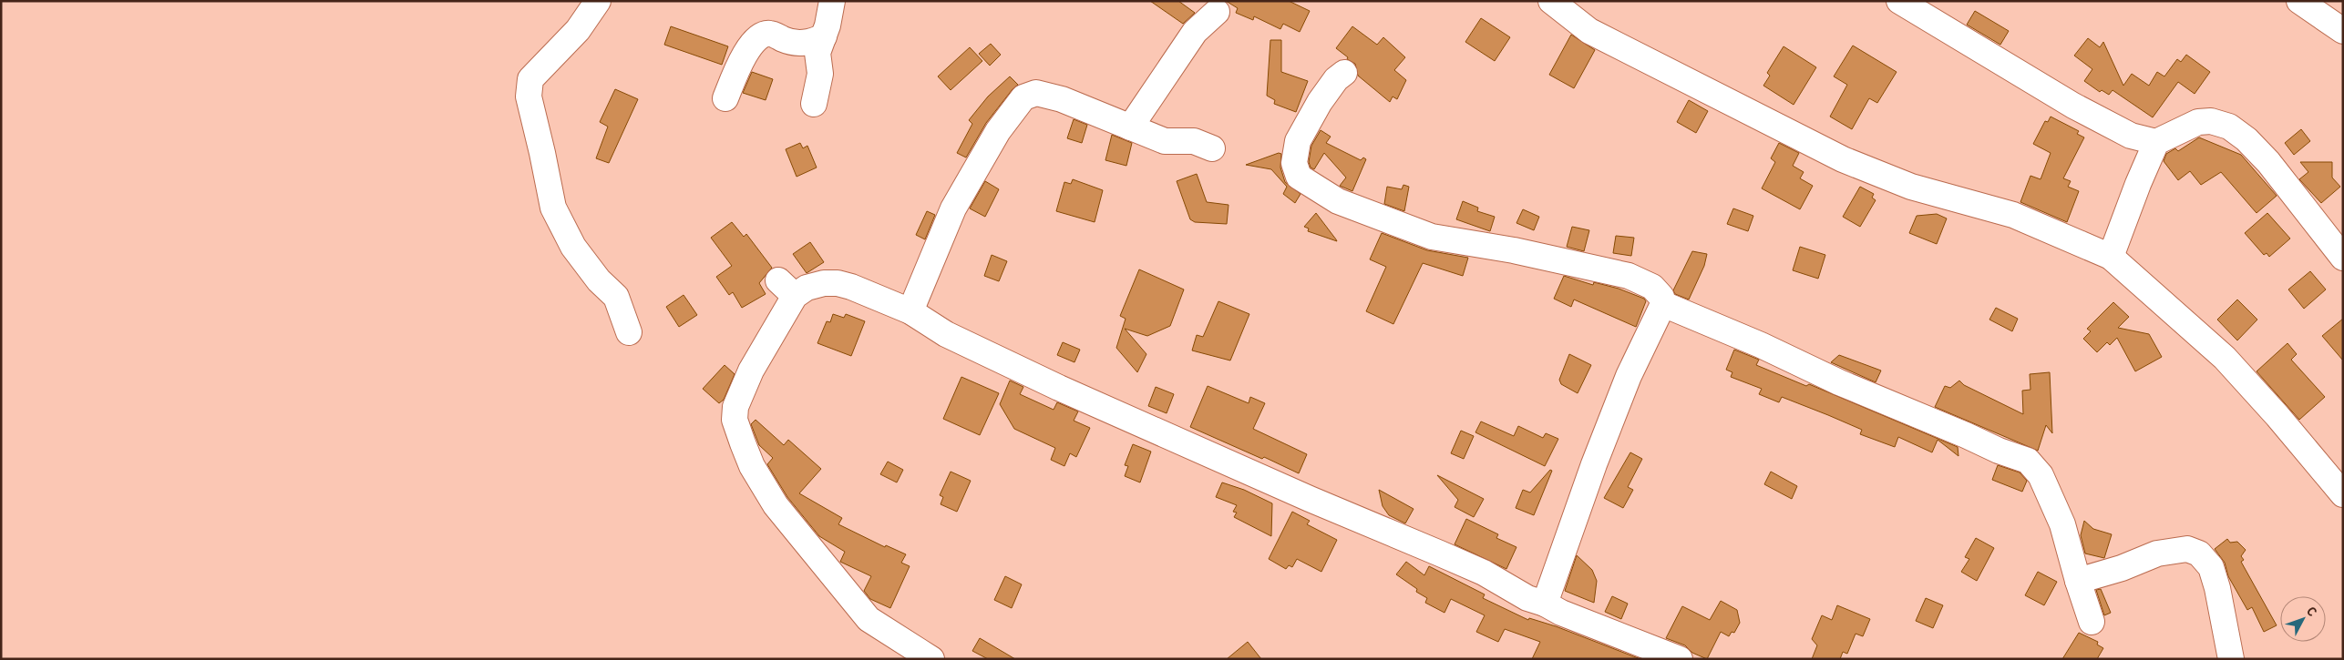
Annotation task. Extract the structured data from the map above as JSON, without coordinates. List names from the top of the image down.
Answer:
{
  "north": "top right"
}
